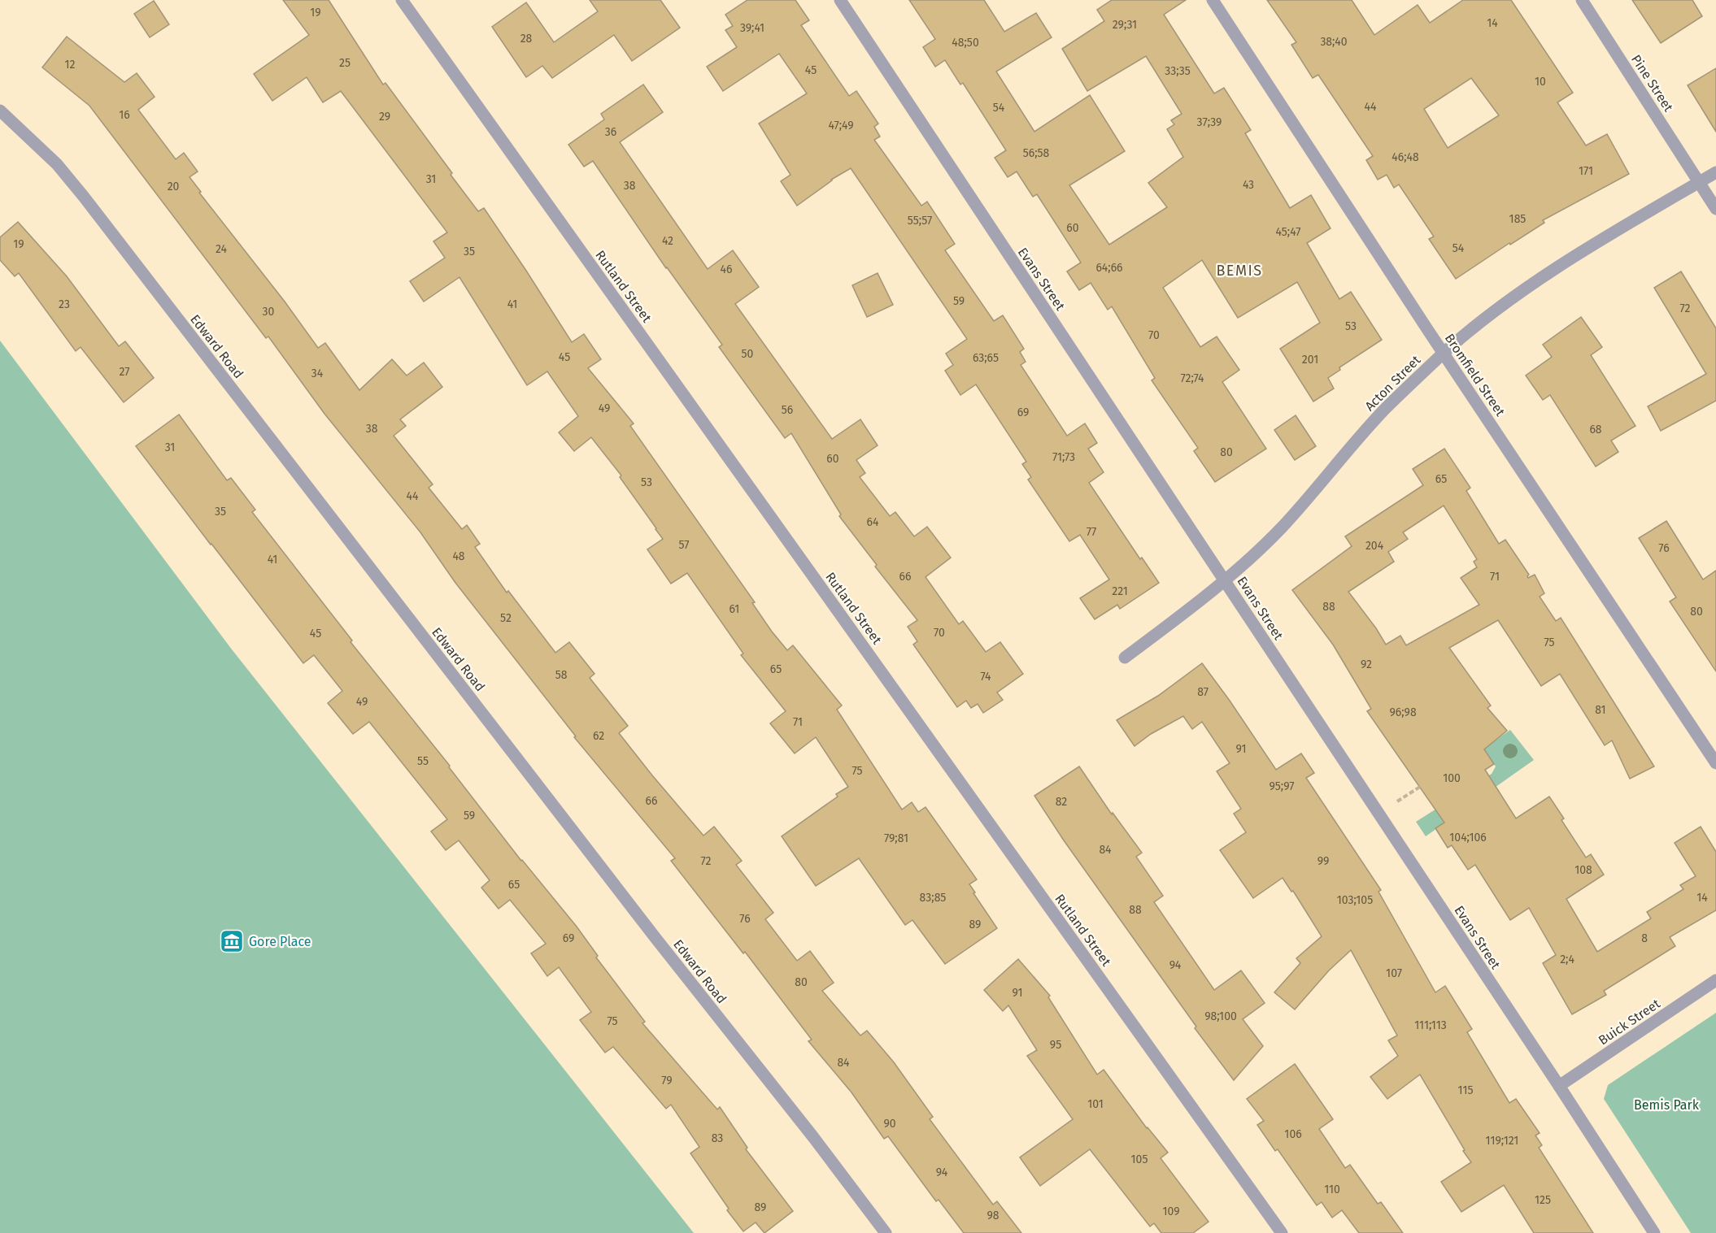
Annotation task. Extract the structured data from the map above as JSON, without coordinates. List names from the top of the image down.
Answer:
{
  "streets": {
    "street": [
      "Pine Street",
      "Evans Street",
      "Rutland Street",
      "Edward Road",
      "Bromfield Street",
      "Acton Street",
      "Buick Street"
    ]
  },
  "crossings": [
    ["Pine Street", "Acton Street"],
    ["Evans Street", "Acton Street"],
    ["Evans Street", "Buick Street"],
    ["Bromfield Street", "Acton Street"]
  ],
  "districts": ["BEMIS"],
  "parks": ["Bemis Park"],
  "places": {
    "museum": ["Gore Place"]
  },
  "house_numbers": [
    "19",
    "14",
    "29;31",
    "39;41",
    "28",
    "38;40",
    "48;50",
    "25",
    "12",
    "45",
    "33;35",
    "10",
    "44",
    "54",
    "16",
    "29",
    "37;39",
    "47;49",
    "36",
    "56;58",
    "46;48",
    "171",
    "31",
    "43",
    "38",
    "20",
    "185",
    "55;57",
    "60",
    "45;47",
    "42",
    "19",
    "54",
    "24",
    "35",
    "64;66",
    "46",
    "59",
    "23",
    "41",
    "72",
    "30",
    "53",
    "70",
    "50",
    "45",
    "63;65",
    "201",
    "27",
    "34",
    "72;74",
    "49",
    "56",
    "69",
    "38",
    "68",
    "31",
    "80",
    "71;73",
    "60",
    "65",
    "53",
    "44",
    "35",
    "64",
    "77",
    "57",
    "204",
    "76",
    "48",
    "41",
    "66",
    "71",
    "221",
    "88",
    "61",
    "80",
    "52",
    "70",
    "45",
    "75",
    "92",
    "65",
    "58",
    "74",
    "87",
    "49",
    "81",
    "96;98",
    "71",
    "62",
    "91",
    "55",
    "75",
    "100",
    "95;97",
    "66",
    "82",
    "59",
    "104;106",
    "79;81",
    "84",
    "72",
    "99",
    "108",
    "65",
    "83;85",
    "14",
    "103;105",
    "88",
    "76",
    "89",
    "69",
    "8",
    "2;4",
    "94",
    "107",
    "80",
    "91",
    "98;100",
    "75",
    "111;113",
    "95",
    "84",
    "79",
    "115",
    "101",
    "90",
    "106",
    "83",
    "119;121",
    "105",
    "94",
    "110",
    "125",
    "89",
    "109",
    "98"
  ]
}
